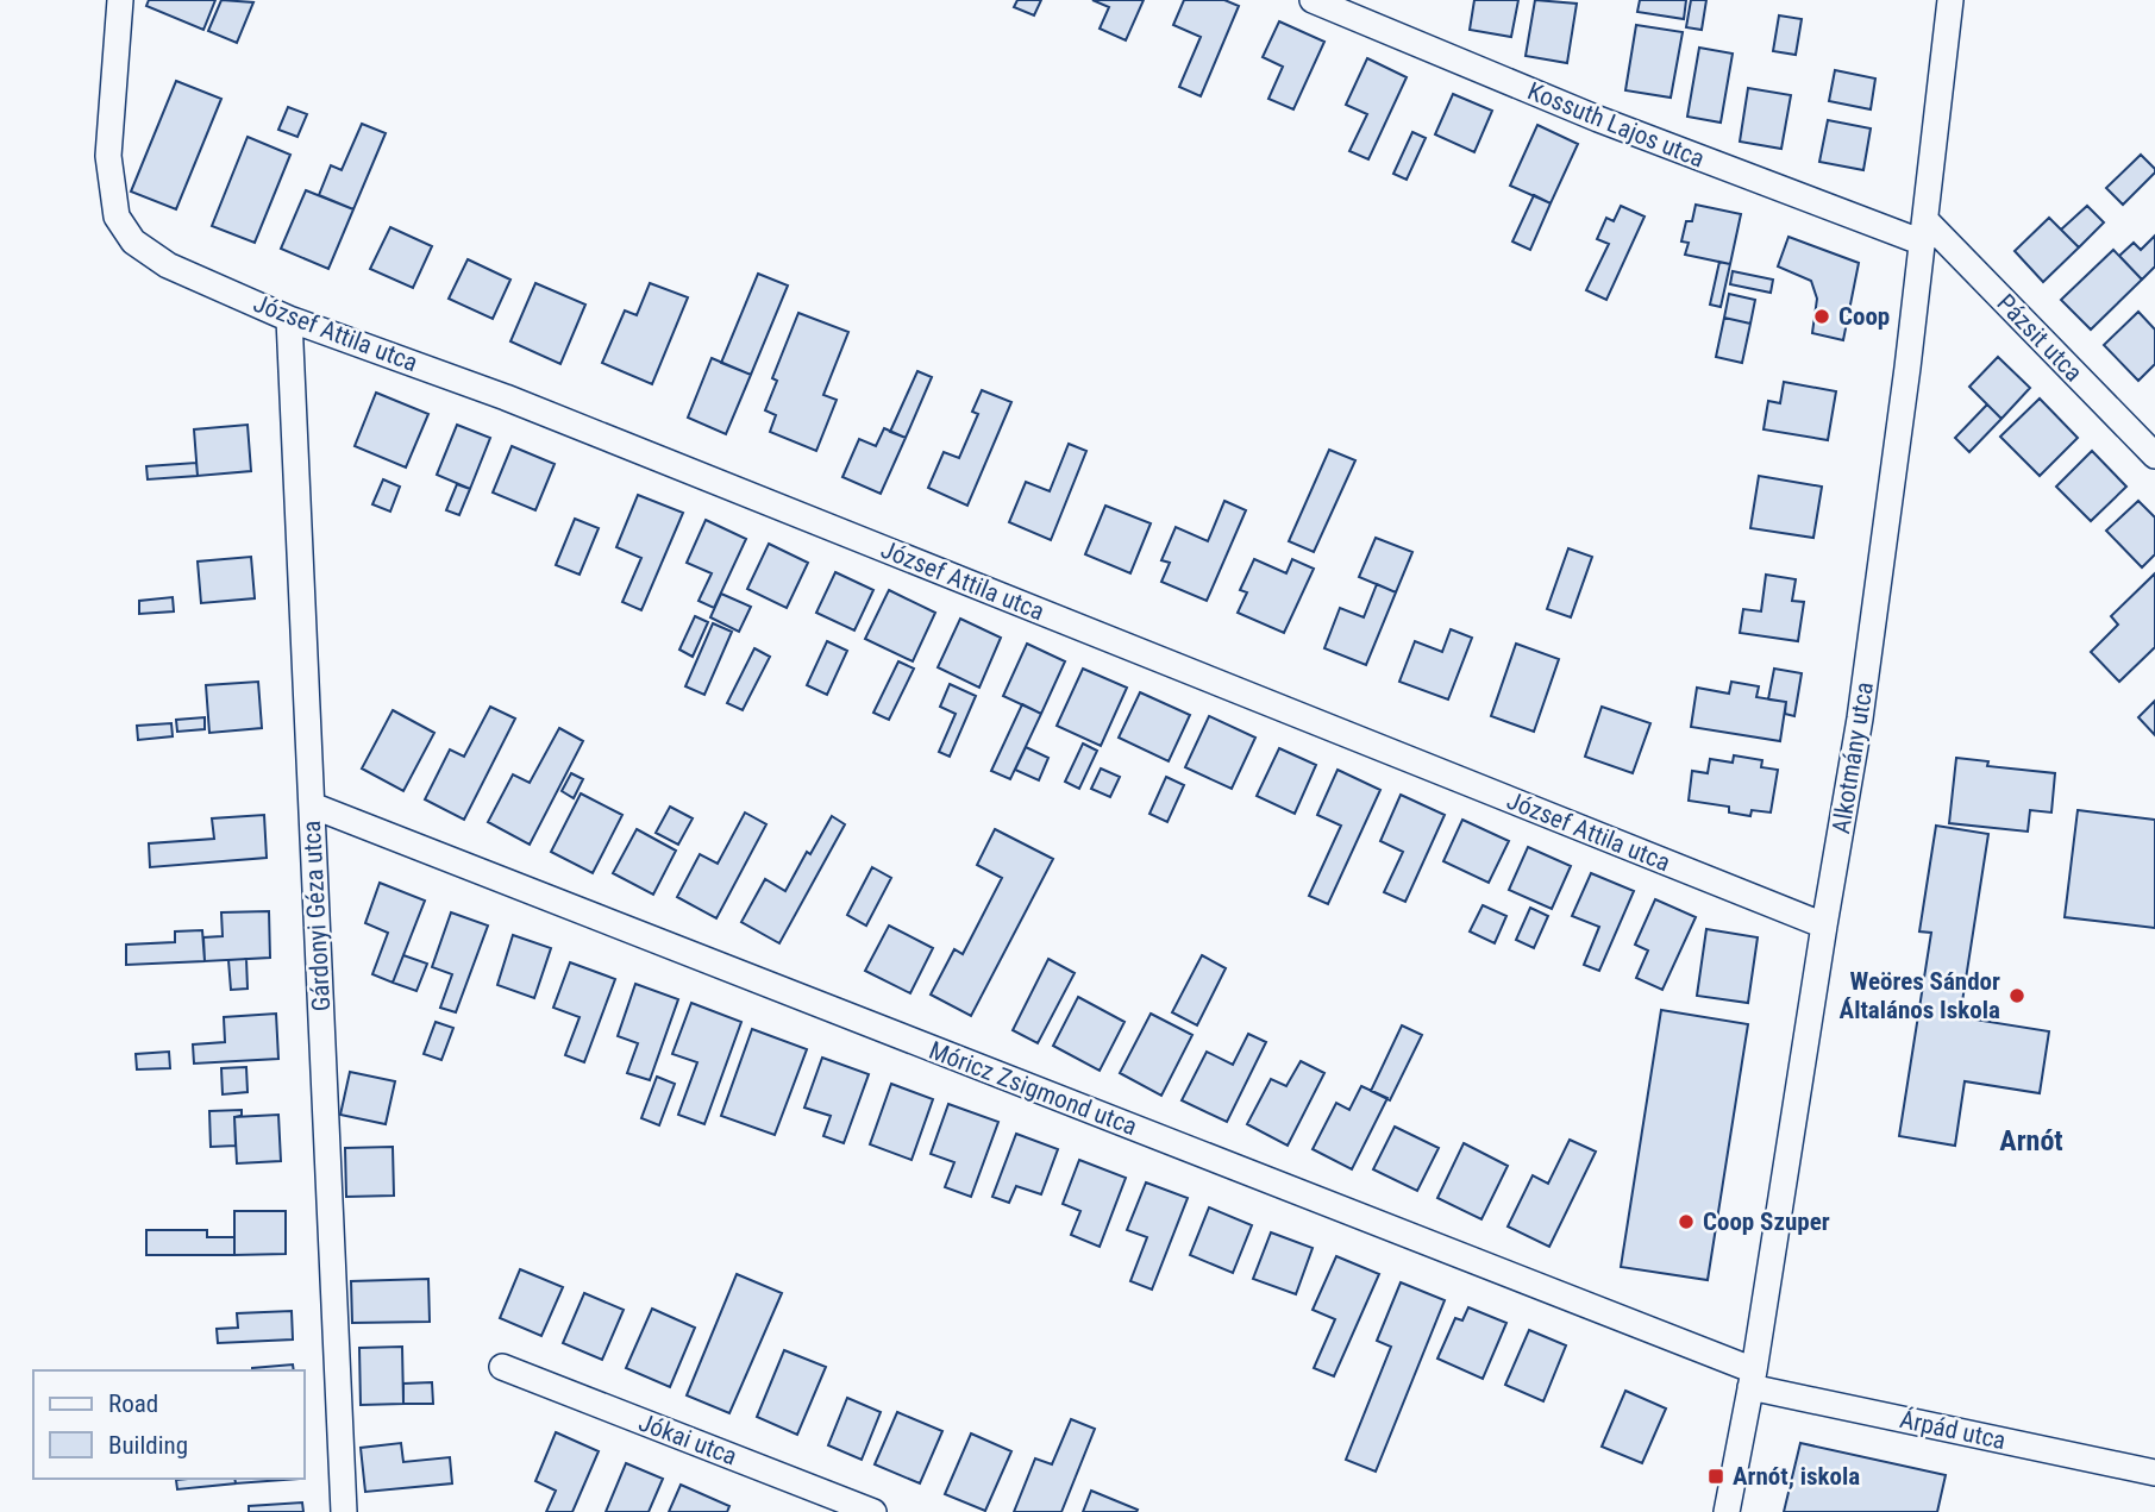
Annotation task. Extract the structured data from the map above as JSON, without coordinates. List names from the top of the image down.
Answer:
{
  "streets": {
    "street": [
      "Kossuth Lajos utca",
      "József Attila utca",
      "Pázsit utca",
      "Alkotmány utca",
      "Gárdonyi Géza utca",
      "Móricz Zsigmond utca",
      "Árpád utca",
      "Jókai utca"
    ]
  },
  "crossings": [
    ["Kossuth Lajos utca", "Pázsit utca"],
    ["Kossuth Lajos utca", "Alkotmány utca"],
    ["József Attila utca", "Alkotmány utca"],
    ["József Attila utca", "Gárdonyi Géza utca"],
    ["Pázsit utca", "Alkotmány utca"],
    ["Alkotmány utca", "Móricz Zsigmond utca"],
    ["Alkotmány utca", "Árpád utca"],
    ["Gárdonyi Géza utca", "Móricz Zsigmond utca"],
    ["Móricz Zsigmond utca", "Árpád utca"]
  ],
  "districts": ["Arnót"],
  "places": {
    "other": ["Coop", "Weöres Sándor Általános Iskola", "Coop Szuper"],
    "transit": ["Arnót, iskola"]
  },
  "legend": ["Road", "Building"]
}
